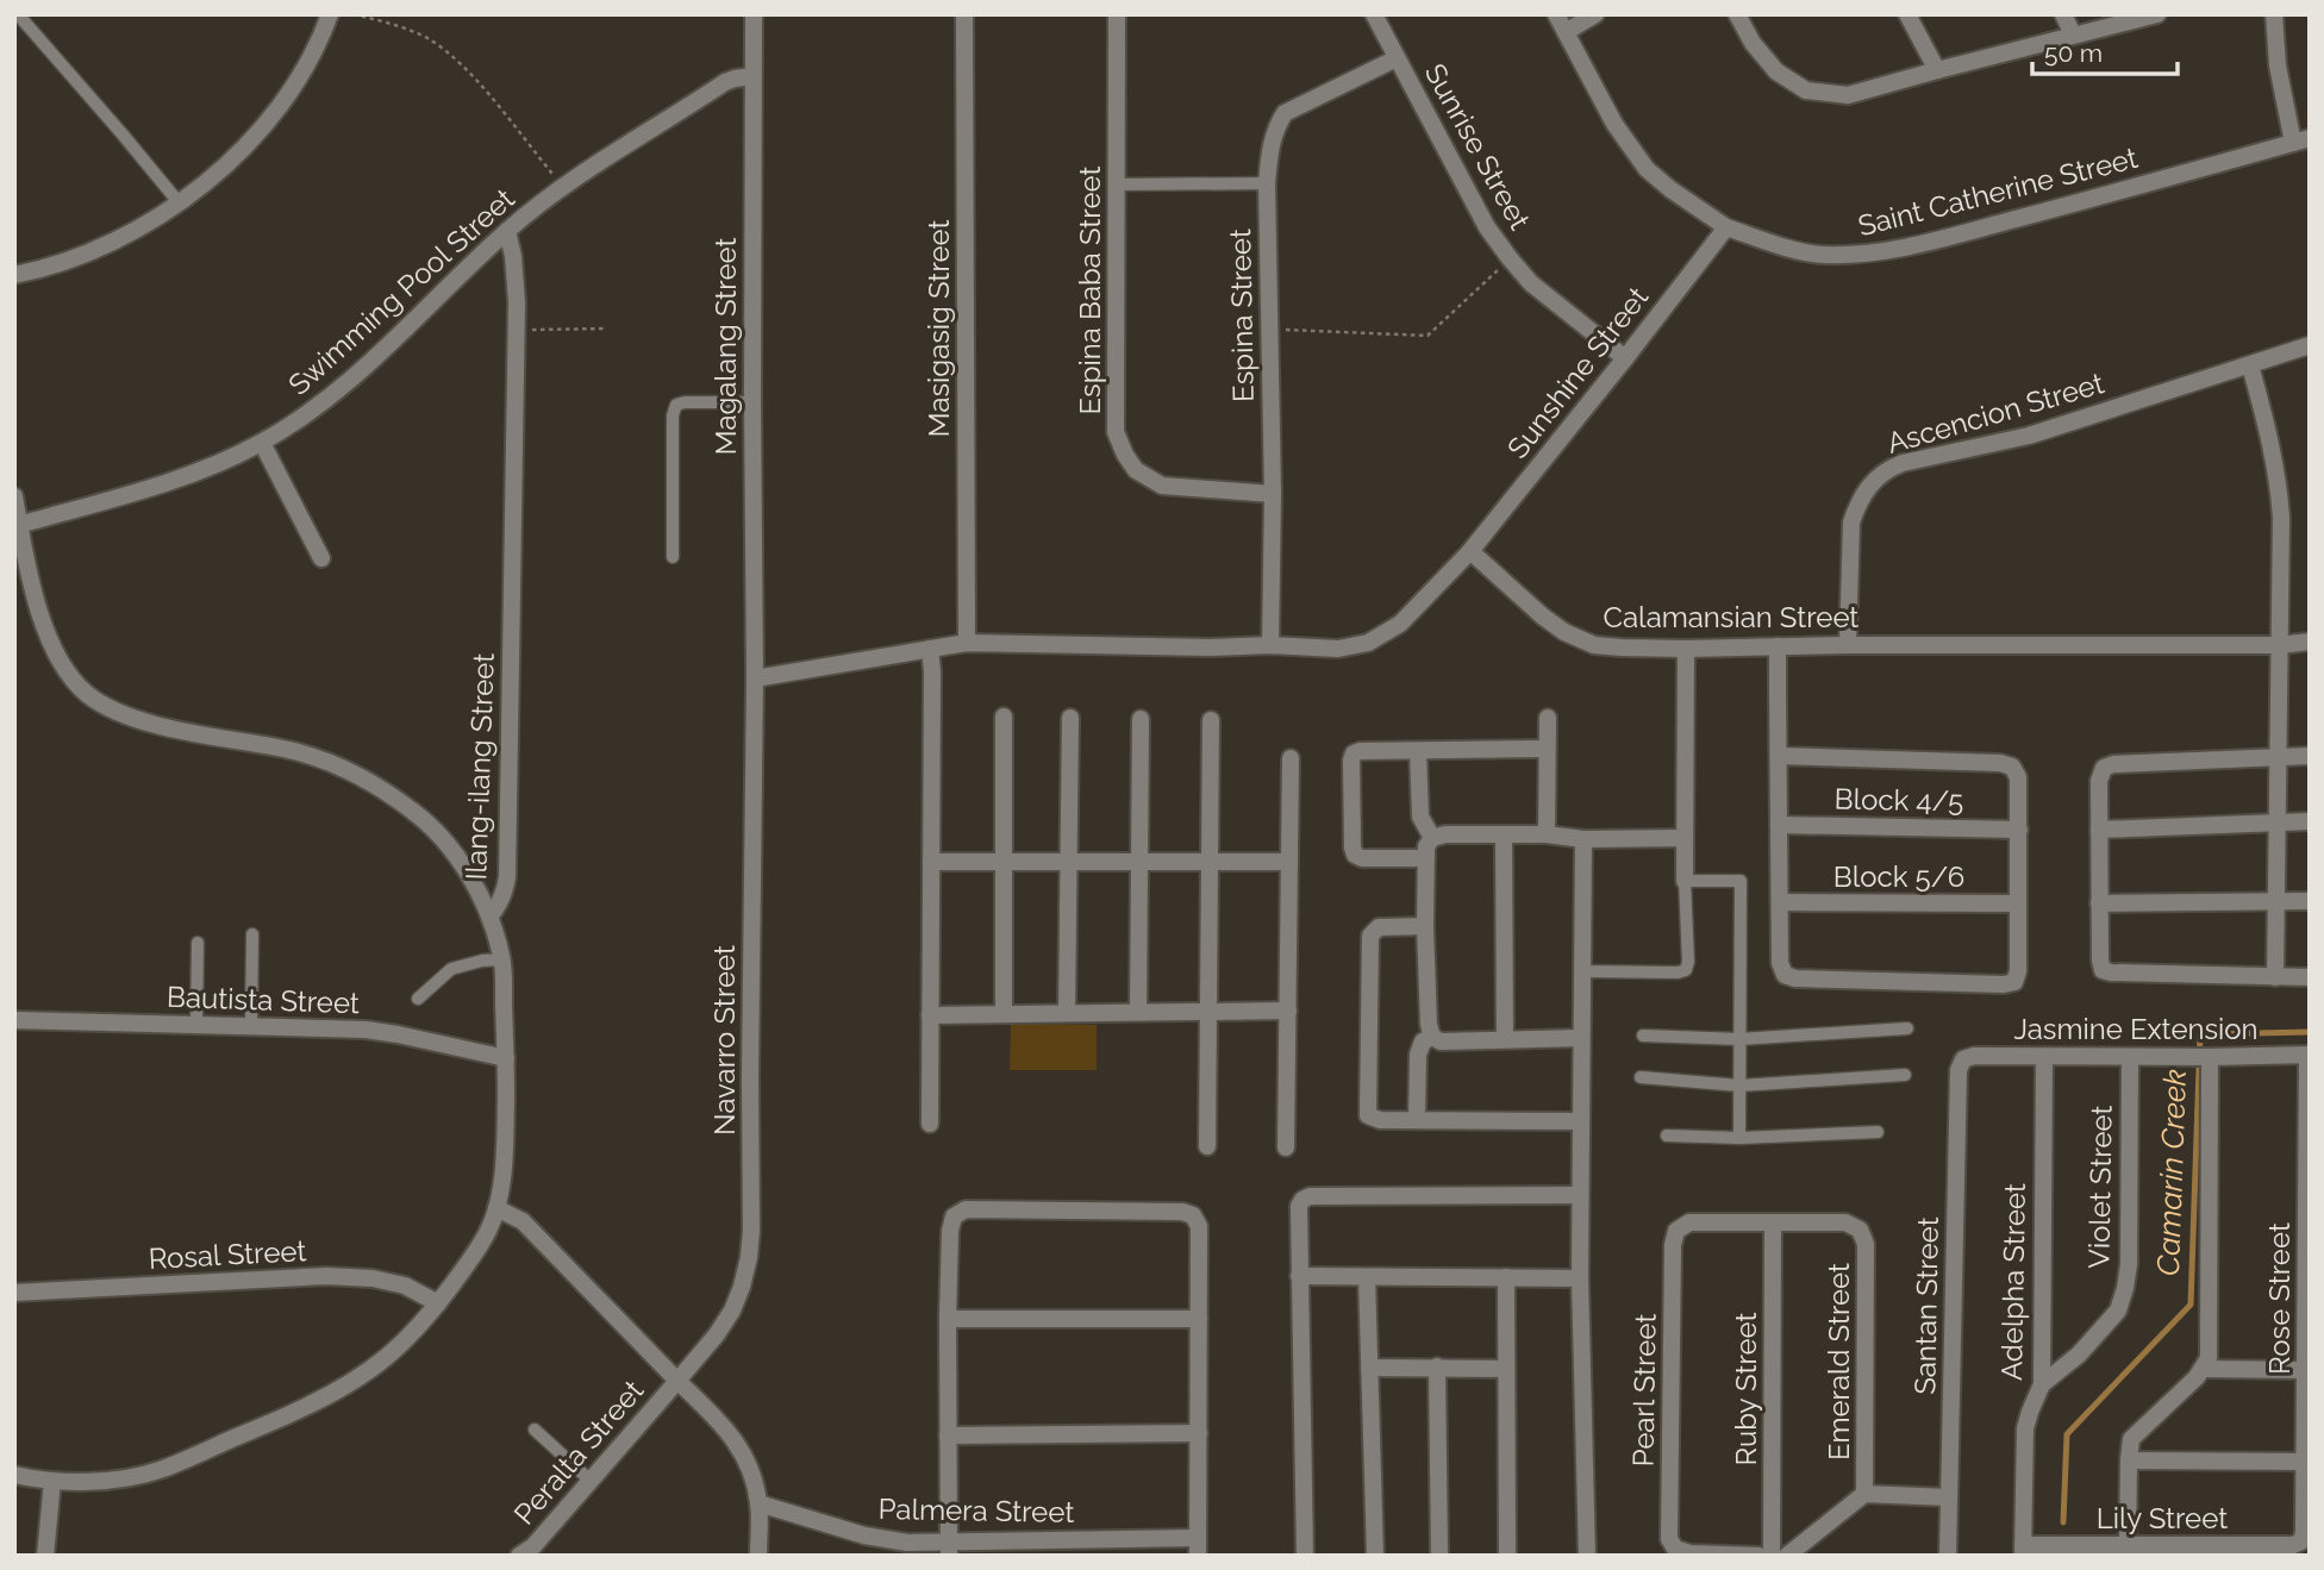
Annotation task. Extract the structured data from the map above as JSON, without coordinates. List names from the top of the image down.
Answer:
{
  "streets": {
    "street": [
      "Sunrise Street",
      "Saint Catherine Street",
      "Espina Baba Street",
      "Swimming Pool Street",
      "Espina Street",
      "Masigasig Street",
      "Magalang Street",
      "Sunshine Street",
      "Ascencion Street",
      "Calamansian Street",
      "Ilang-ilang Street",
      "Block 4/5",
      "Block 5/6",
      "Bautista Street",
      "Jasmine Extension",
      "Navarro Street",
      "Violet Street",
      "Rosal Street",
      "Adelpha Street",
      "Rose Street",
      "Santan Street",
      "Emerald Street",
      "Ruby Street",
      "Pearl Street",
      "Peralta Street",
      "Palmera Street",
      "Lily Street"
    ]
  },
  "crossings": [
    ["Sunrise Street", "Espina Street"],
    ["Sunrise Street", "Sunshine Street"],
    ["Saint Catherine Street", "Sunshine Street"],
    ["Espina Baba Street", "Espina Street"],
    ["Swimming Pool Street", "Magalang Street"],
    ["Swimming Pool Street", "Ilang-ilang Street"],
    ["Magalang Street", "Navarro Street"],
    ["Sunshine Street", "Calamansian Street"],
    ["Ascencion Street", "Calamansian Street"],
    ["Ilang-ilang Street", "Bautista Street"],
    ["Ilang-ilang Street", "Rosal Street"],
    ["Jasmine Extension", "Violet Street"],
    ["Jasmine Extension", "Adelpha Street"],
    ["Jasmine Extension", "Rose Street"],
    ["Jasmine Extension", "Santan Street"],
    ["Navarro Street", "Peralta Street"],
    ["Violet Street", "Adelpha Street"],
    ["Adelpha Street", "Lily Street"],
    ["Rose Street", "Lily Street"],
    ["Emerald Street", "Ruby Street"],
    ["Emerald Street", "Pearl Street"],
    ["Ruby Street", "Pearl Street"]
  ],
  "water": ["Camarin Creek"],
  "scale_bar": "50 m"
}
